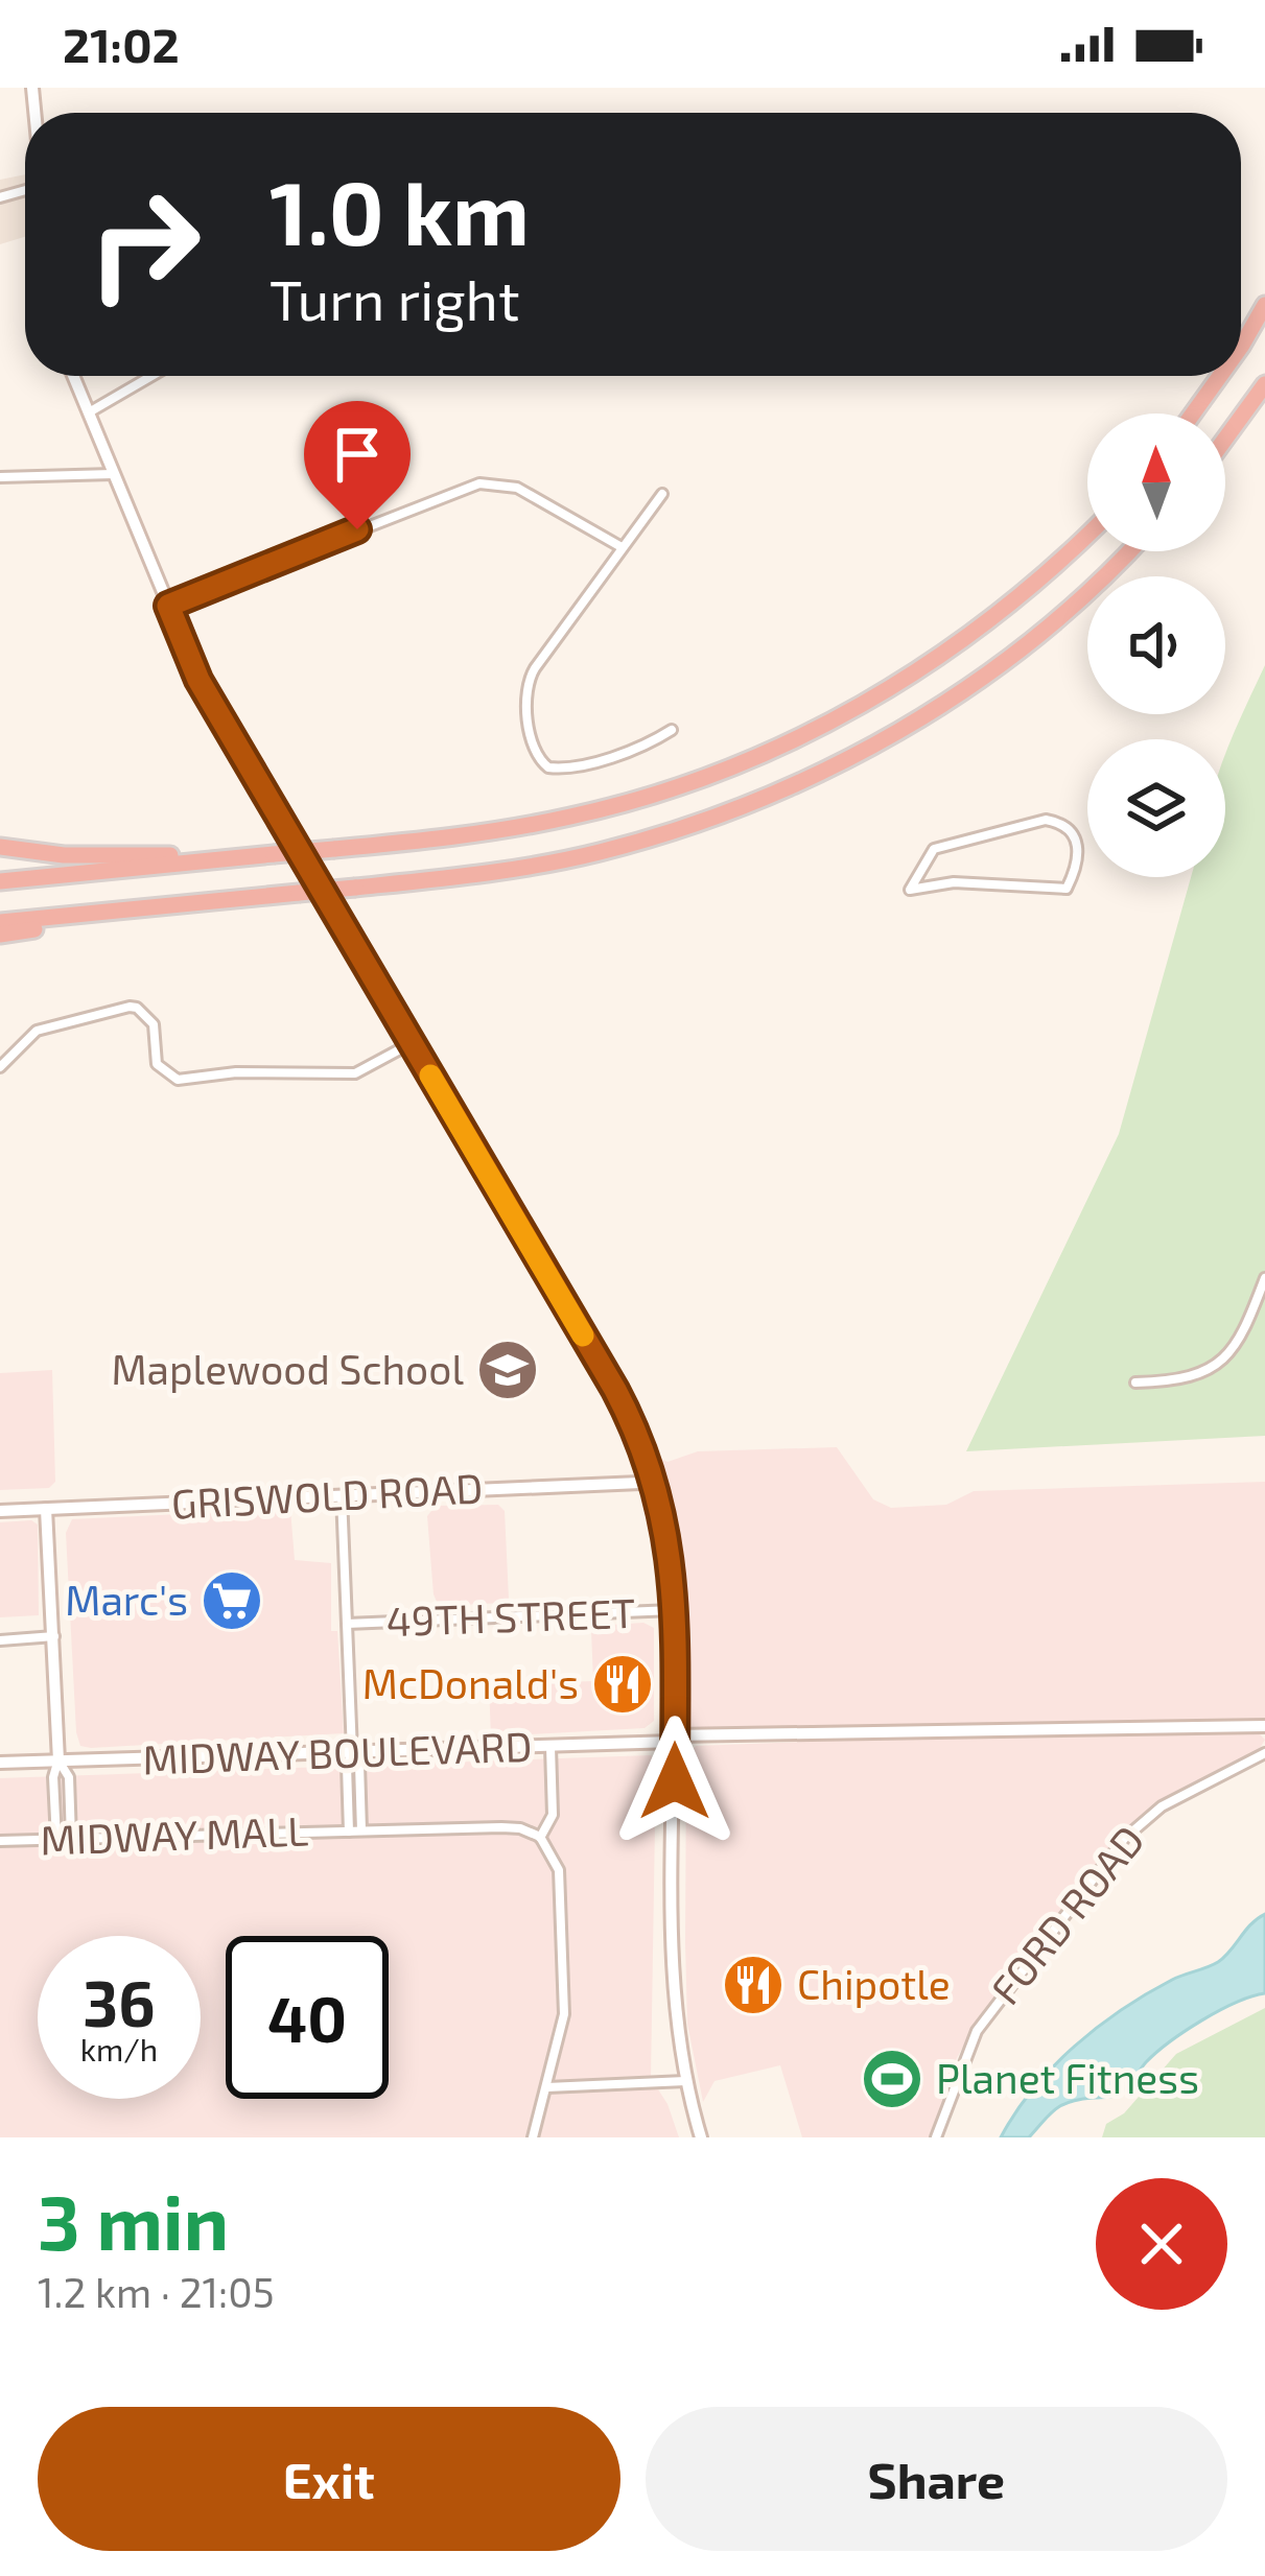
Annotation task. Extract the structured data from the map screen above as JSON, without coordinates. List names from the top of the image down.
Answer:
{
  "streets": {
    "street": [
      "GRISWOLD ROAD",
      "49TH STREET",
      "MIDWAY BOULEVARD",
      "MIDWAY MALL",
      "FORD ROAD"
    ]
  },
  "places": {
    "school or university": ["Maplewood School"],
    "supermarket": ["Marc's"],
    "restaurant": ["McDonald's", "Chipotle"],
    "sports": ["Planet Fitness"]
  },
  "north": "top",
  "page": {
    "status": "21:02",
    "turn": ["1.0 km", "Turn right"],
    "speed": "36 km/h",
    "limit": "40",
    "heading": ["3 min", "1.2 km · 21:05"],
    "buttons": ["Exit", "Share"]
  }
}
